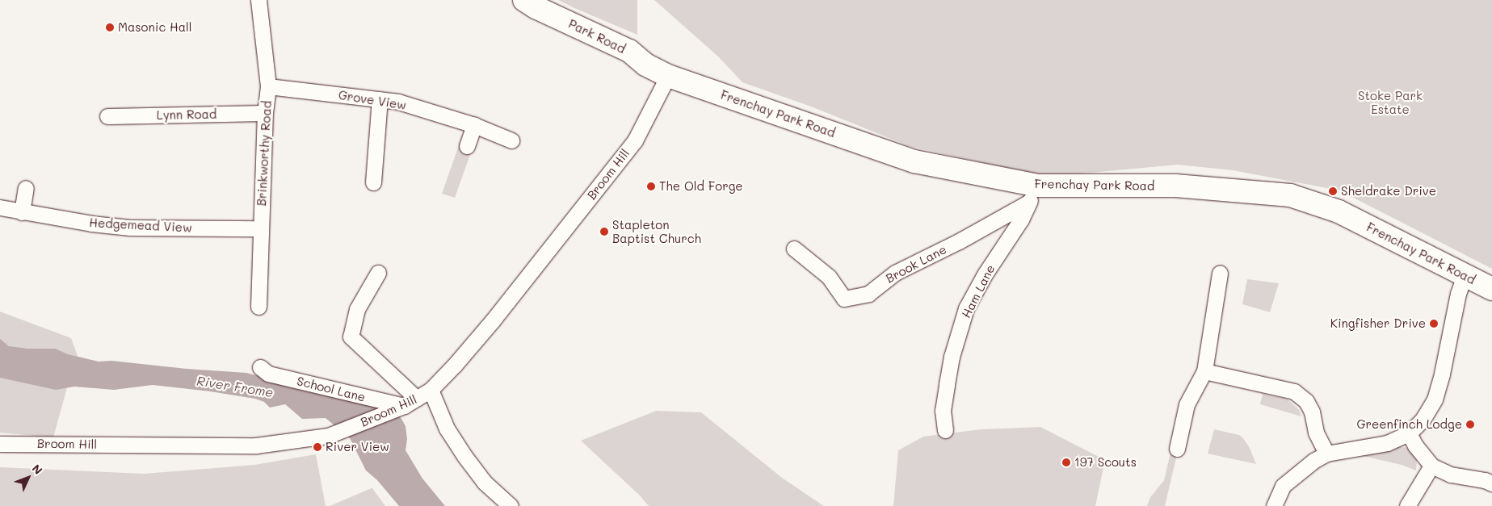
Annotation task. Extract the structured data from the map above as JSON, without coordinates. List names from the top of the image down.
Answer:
{
  "streets": {
    "main road": ["Park Road", "Frenchay Park Road"],
    "street": [
      "Grove View",
      "Lynn Road",
      "Brinkworthy Road",
      "Broom Hill",
      "Hedgemead View",
      "Brook Lane",
      "Ham Lane",
      "School Lane"
    ]
  },
  "crossings": [
    ["Park Road", "Frenchay Park Road"],
    ["Park Road", "Broom Hill"],
    ["Grove View", "Brinkworthy Road"],
    ["Frenchay Park Road", "Broom Hill"],
    ["Frenchay Park Road", "Brook Lane"],
    ["Frenchay Park Road", "Ham Lane"],
    ["Lynn Road", "Brinkworthy Road"],
    ["Brinkworthy Road", "Hedgemead View"],
    ["Broom Hill", "School Lane"],
    ["Brook Lane", "Ham Lane"]
  ],
  "water": ["River Frome"],
  "parks": ["Stoke Park Estate"],
  "places": [
    "Masonic Hall",
    "The Old Forge",
    "Sheldrake Drive",
    "Stapleton Baptist Church",
    "Kingfisher Drive",
    "Greenfinch Lodge",
    "River View",
    "197 Scouts"
  ],
  "north": "top right"
}
